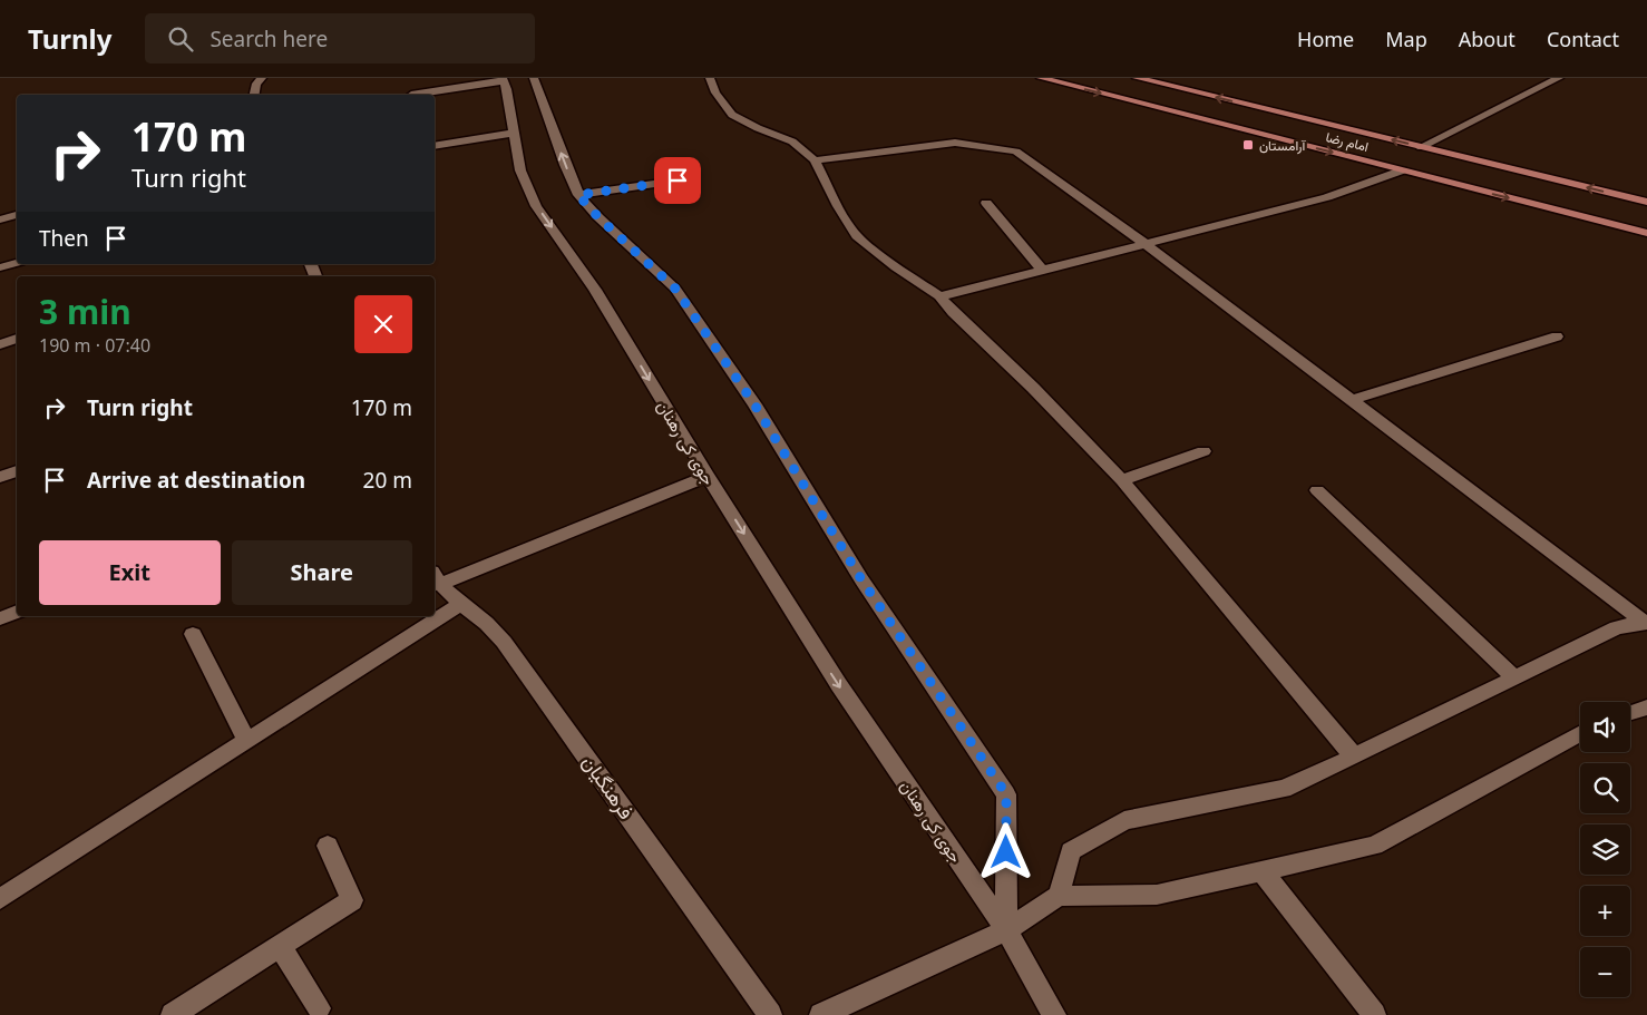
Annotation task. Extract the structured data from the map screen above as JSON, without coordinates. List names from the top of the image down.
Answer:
{
  "streets": {
    "main road": ["امام رضا"],
    "street": ["جوی کی رهنان", "فرهنگیان"]
  },
  "places": {
    "transit": ["آرامستان"]
  },
  "page": {
    "header": "Turnly",
    "search": "Search here",
    "nav": [
      "Home",
      "Map",
      "About",
      "Contact"
    ],
    "turn": ["170 m", "Turn right"],
    "then": "Then",
    "heading": ["3 min", "190 m · 07:40"],
    "list": [
      {
        "name": "Turn right",
        "value": "170 m"
      },
      {
        "name": "Arrive at destination",
        "value": "20 m"
      }
    ],
    "buttons": ["Exit", "Share"],
    "map_buttons": ["+", "−"]
  }
}
